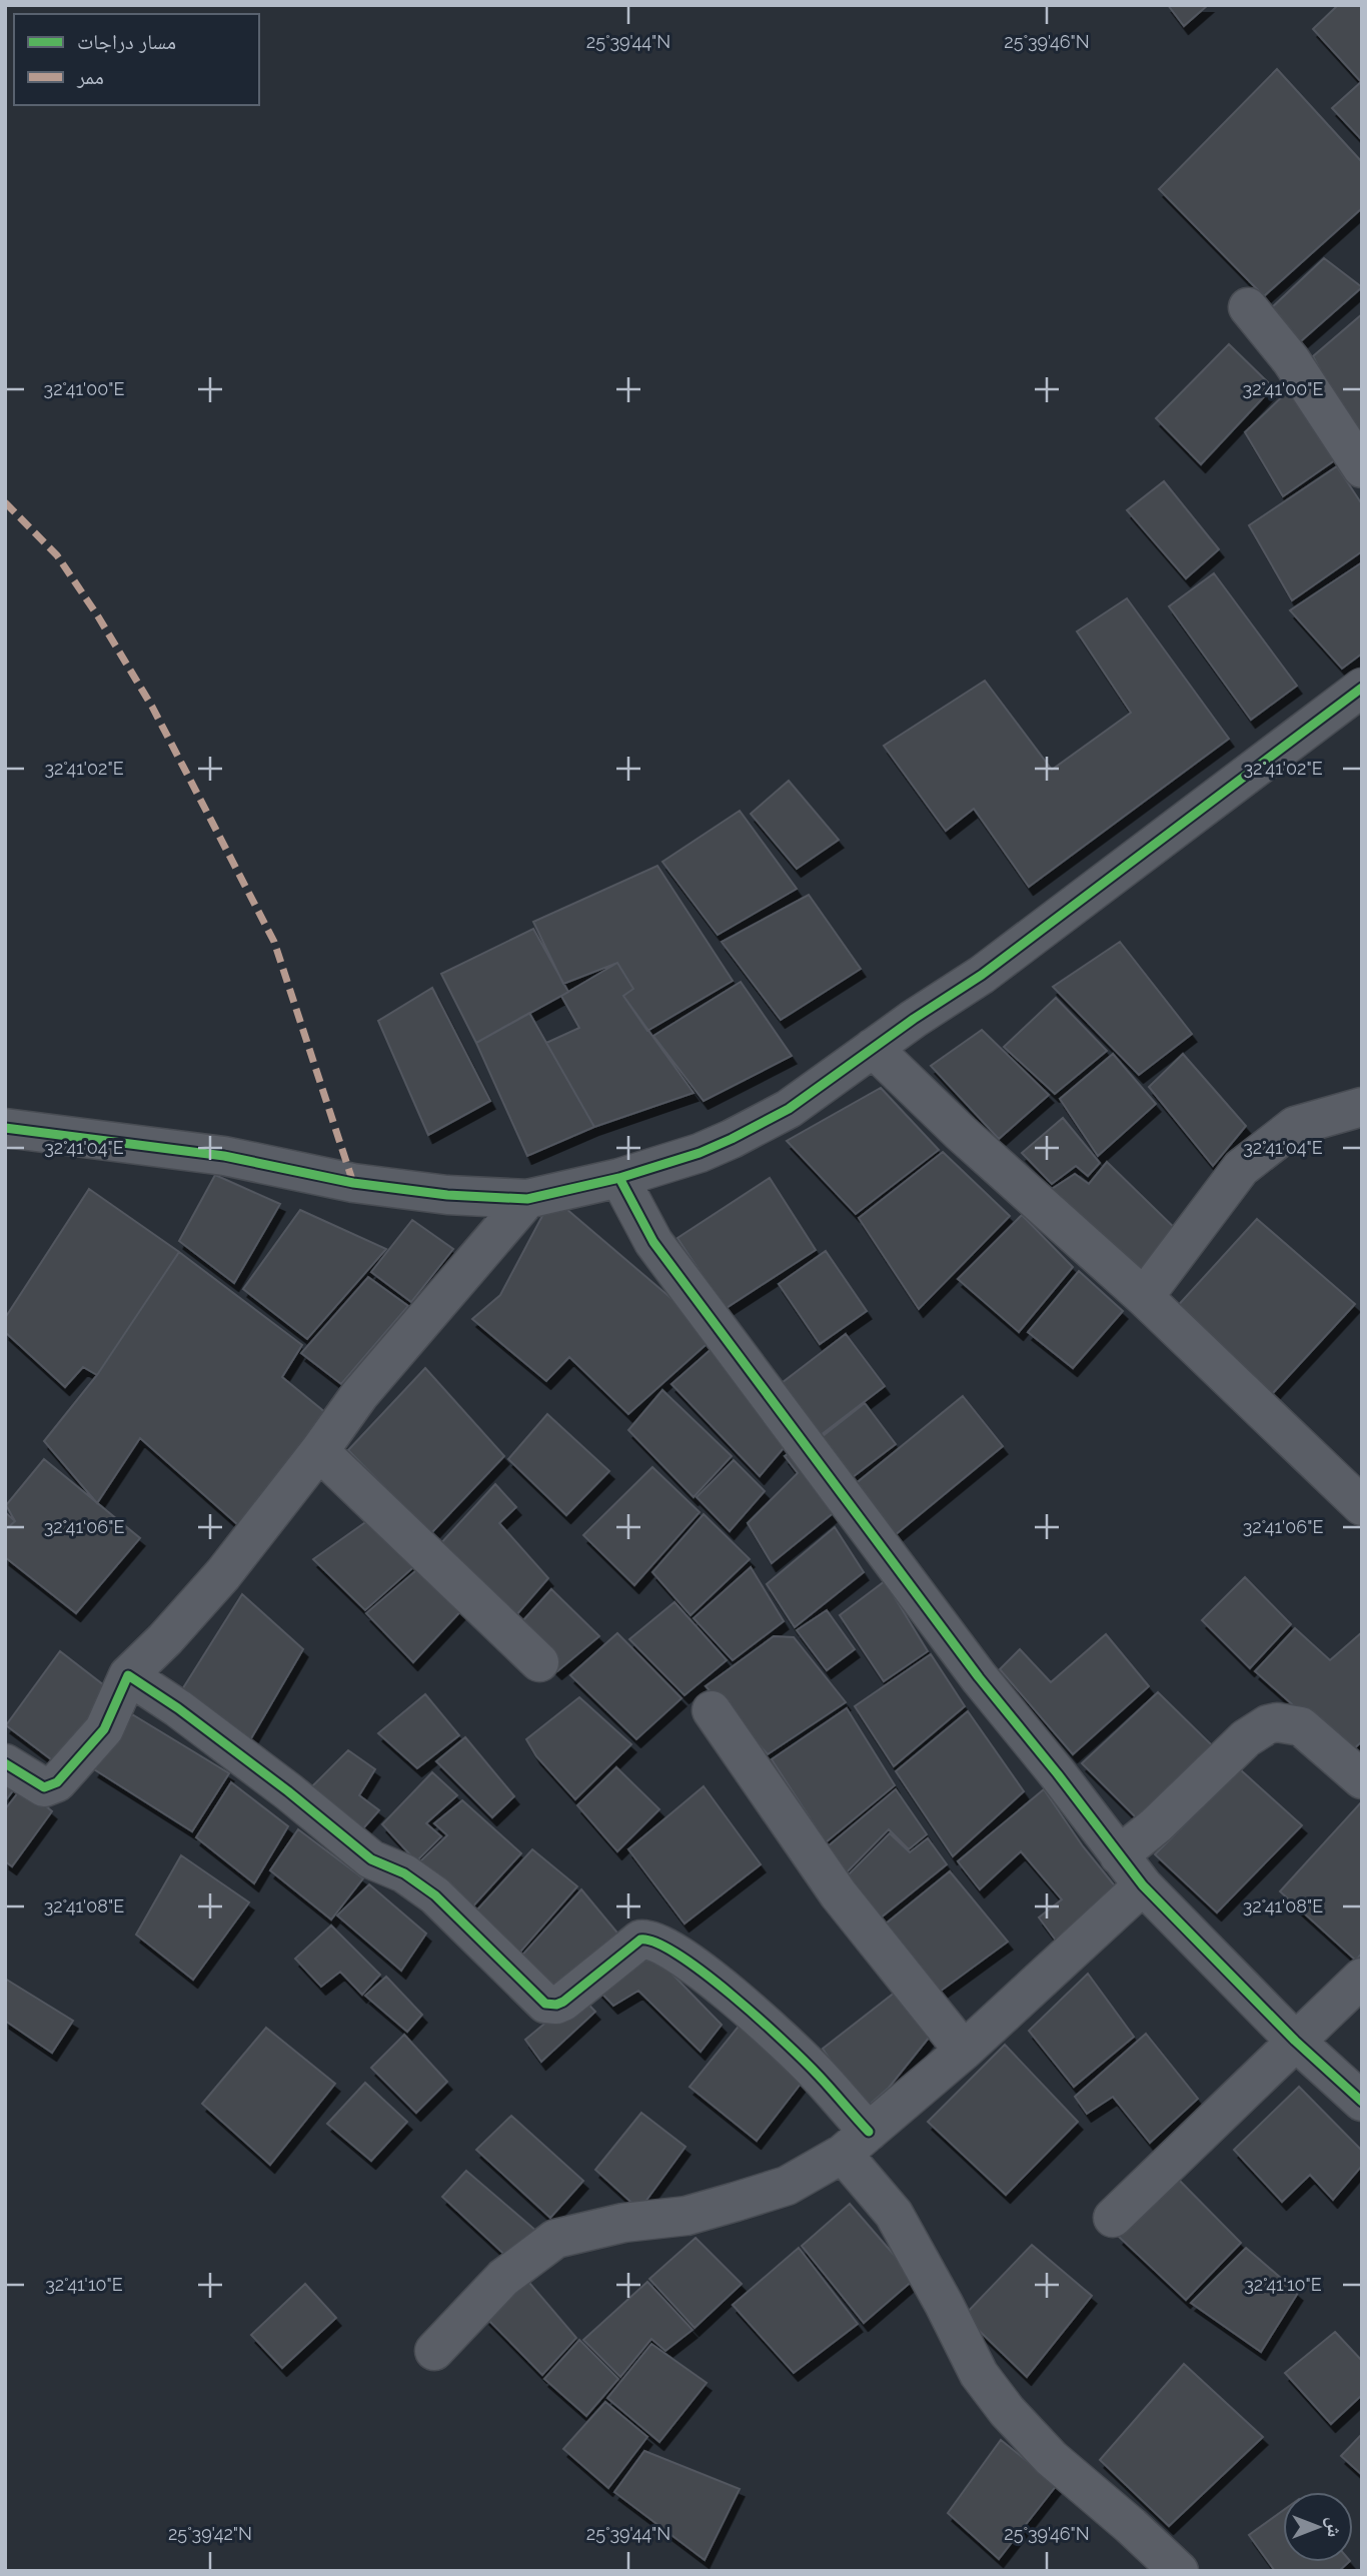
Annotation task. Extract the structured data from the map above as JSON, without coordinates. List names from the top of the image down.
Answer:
{
  "legend": ["مسار دراجات", "ممر"],
  "north": "right",
  "coordinates": [
    "25°39'44\"N",
    "25°39'46\"N",
    "32°41'00\"E",
    "32°41'02\"E",
    "32°41'04\"E",
    "32°41'06\"E",
    "32°41'08\"E",
    "32°41'10\"E",
    "25°39'42\"N"
  ]
}
